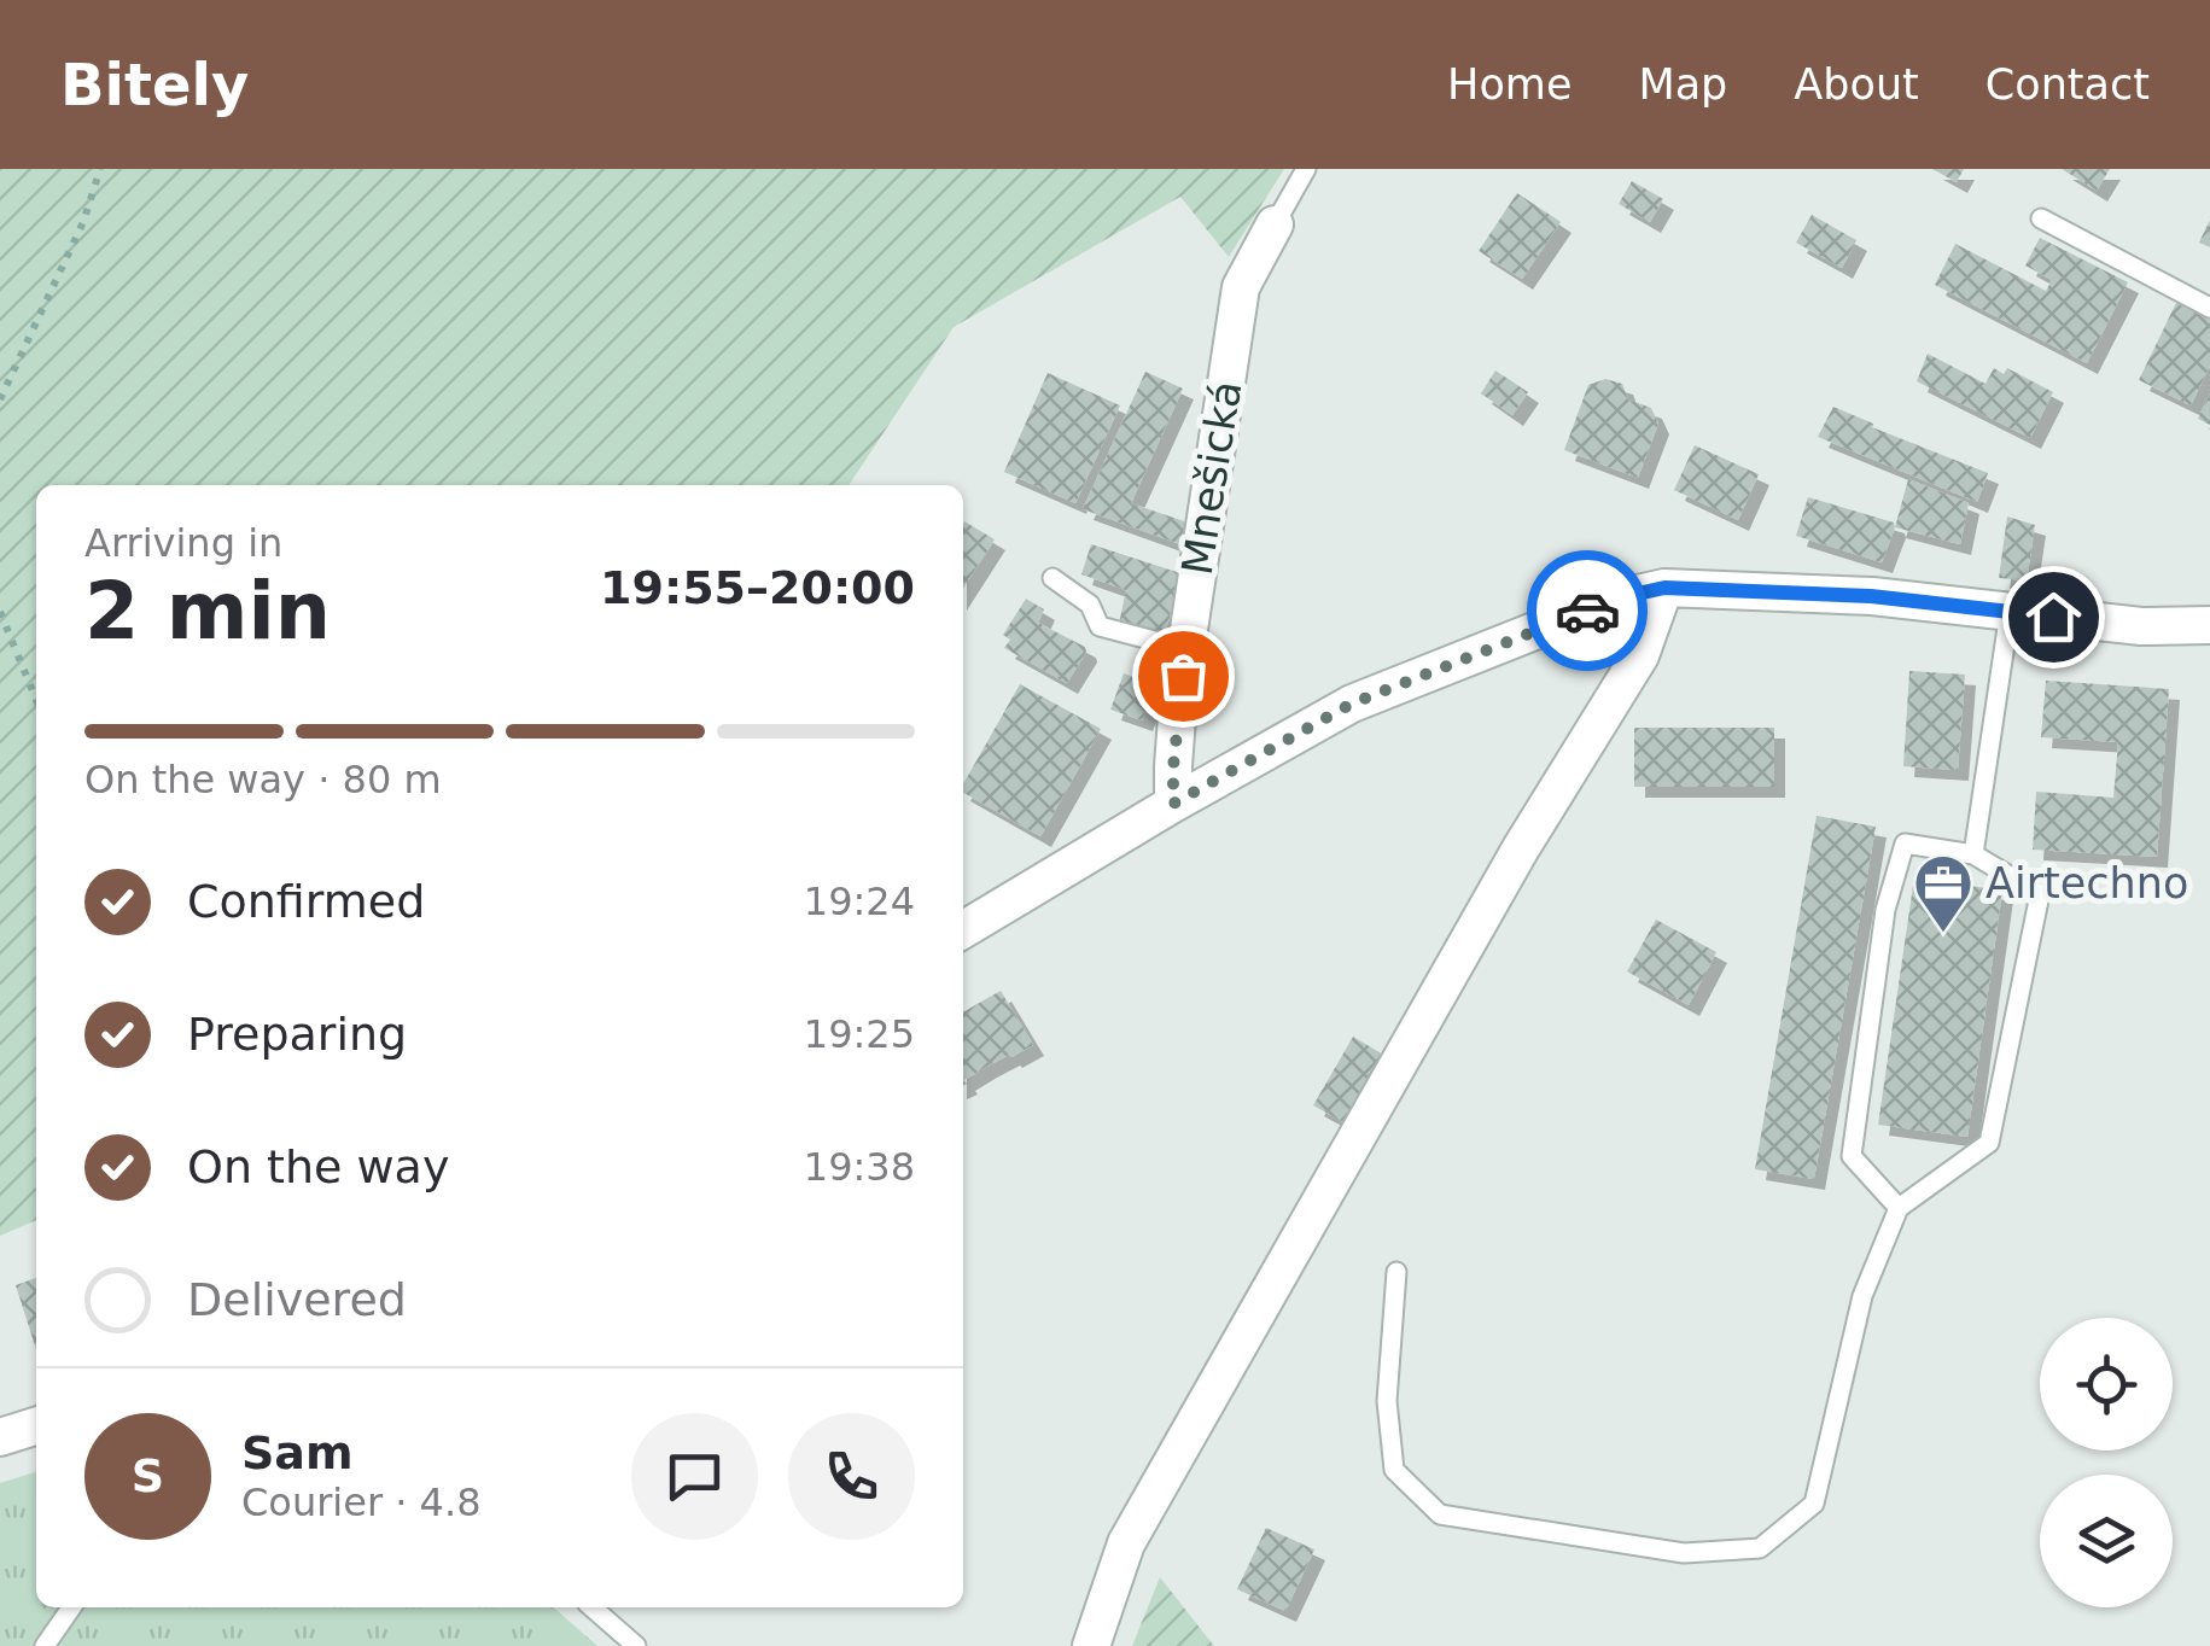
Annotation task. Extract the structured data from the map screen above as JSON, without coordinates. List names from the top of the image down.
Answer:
{
  "streets": {
    "street": ["Mnešická"]
  },
  "places": {
    "office": ["Airtechno"]
  },
  "page": {
    "header": "Bitely",
    "nav": [
      "Home",
      "Map",
      "About",
      "Contact"
    ],
    "heading": ["2 min", "Arriving in", "19:55–20:00"],
    "panel": ["Sam", "Courier · 4.8"],
    "bar": "On the way · 80 m",
    "list": [
      ["Confirmed", "19:24"],
      ["Preparing", "19:25"],
      ["On the way", "19:38"],
      "Delivered"
    ],
    "round": "S"
  }
}
